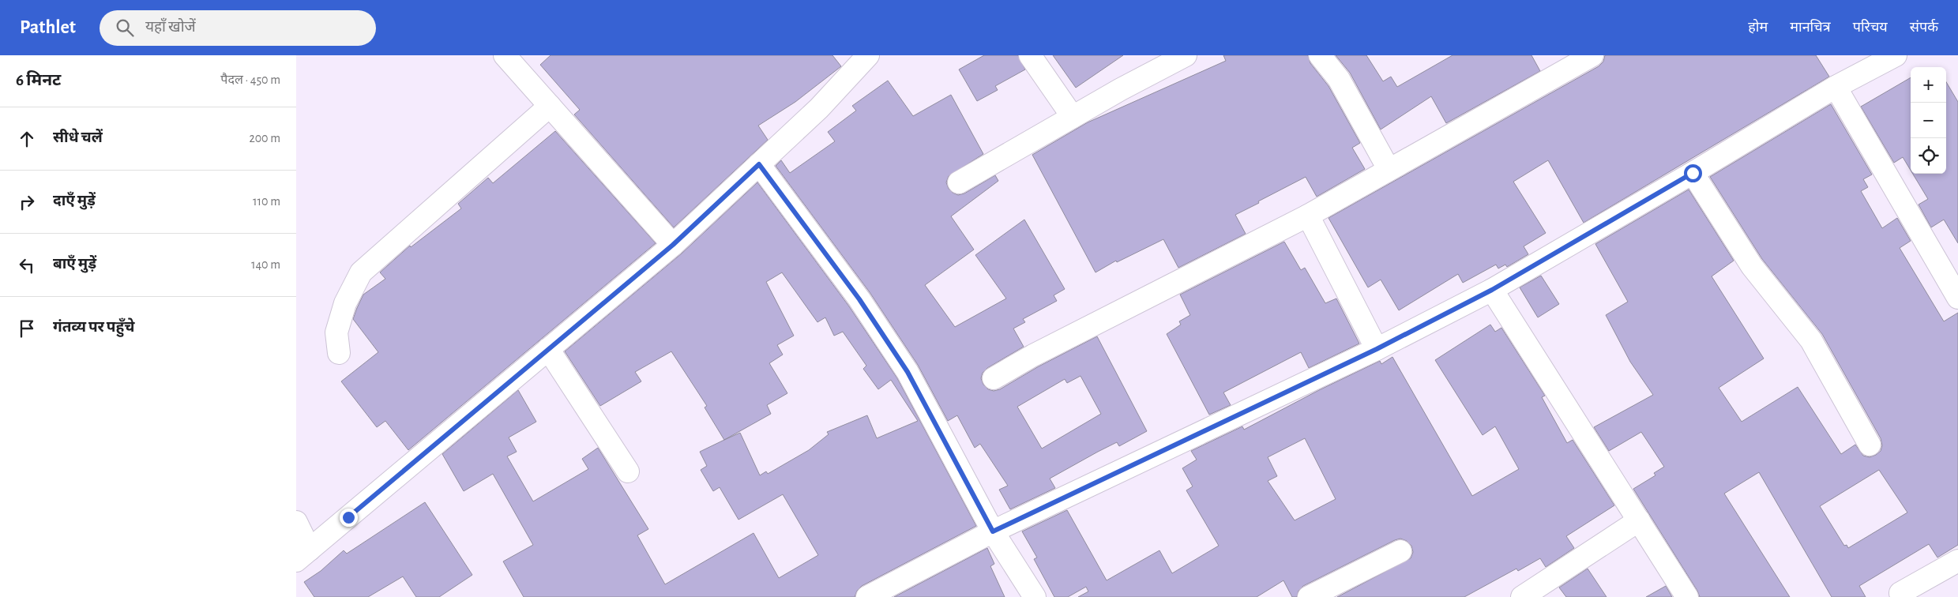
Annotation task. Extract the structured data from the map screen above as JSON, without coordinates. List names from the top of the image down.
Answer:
{
  "page": {
    "header": "Pathlet",
    "search": "यहाँ खोजें",
    "nav": [
      "होम",
      "मानचित्र",
      "परिचय",
      "संपर्क"
    ],
    "heading": ["6 मिनट", "पैदल · 450 m"],
    "map_buttons": ["+", "−"],
    "list": [
      ["सीधे चलें", "200 m"],
      ["दाएँ मुड़ें", "110 m"],
      ["बाएँ मुड़ें", "140 m"],
      "गंतव्य पर पहुँचे"
    ]
  }
}
